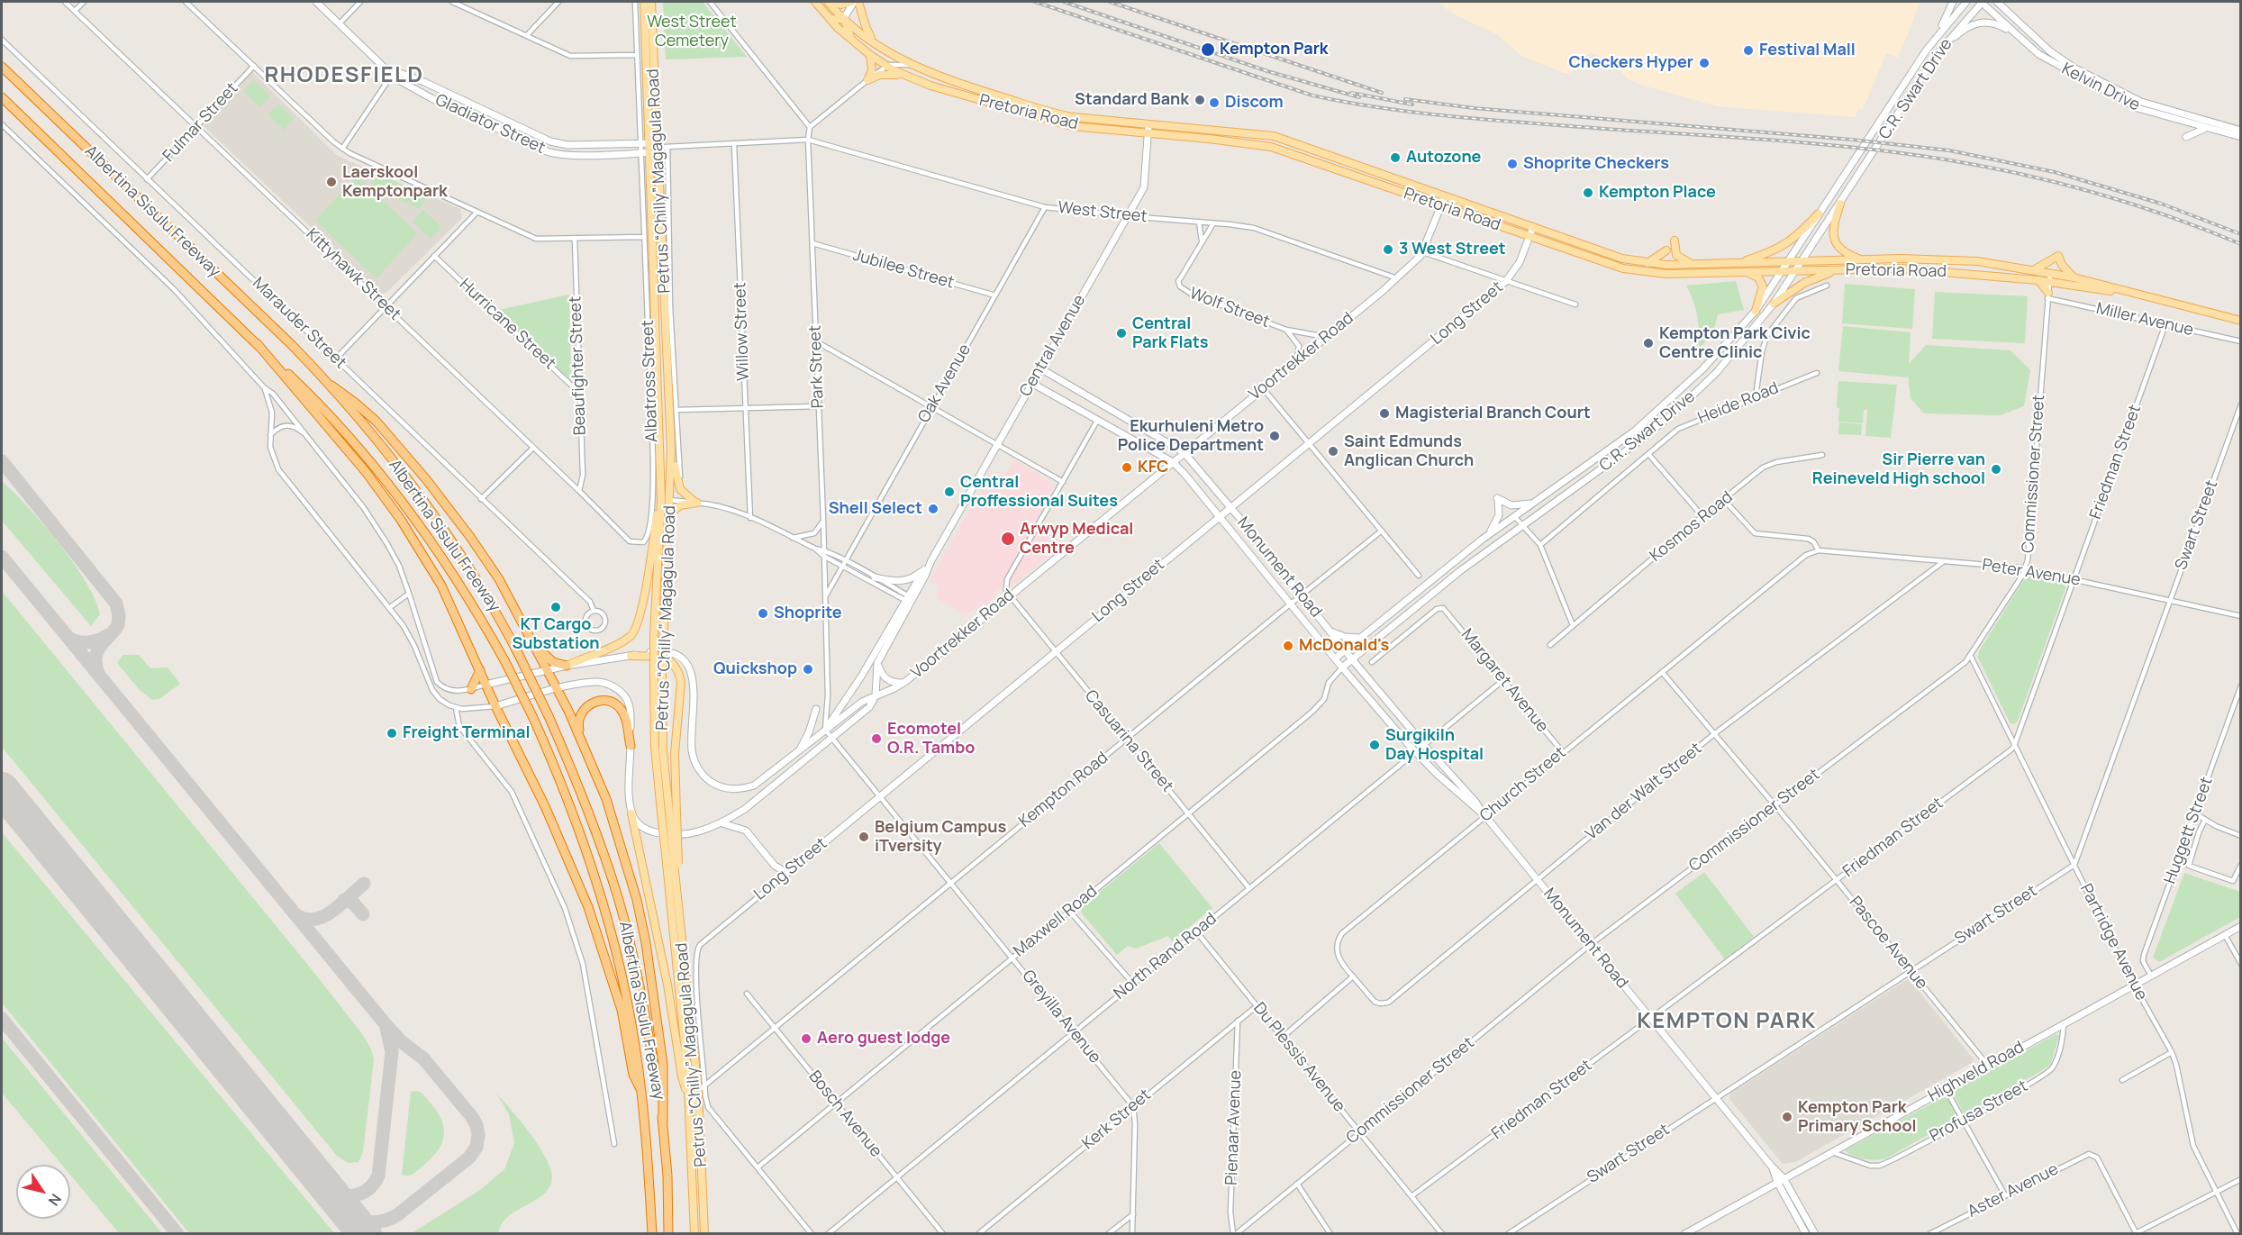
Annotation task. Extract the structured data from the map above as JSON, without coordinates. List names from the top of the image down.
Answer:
{
  "streets": {
    "highway": ["Albertina Sisulu Freeway"],
    "main road": [
      "Kelvin Drive",
      "C.R. Swart Drive",
      "Pretoria Road",
      "Gladiator Street",
      "Petrus “Chilly” Magagula Road",
      "Long Street",
      "Central Avenue",
      "Voortrekker Road",
      "Monument Road",
      "Highveld Road"
    ],
    "street": [
      "Fulmar Street",
      "West Street",
      "Jubilee Street",
      "Kittyhawk Street",
      "Wolf Street",
      "Miller Avenue",
      "Marauder Street",
      "Hurricane Street",
      "Willow Street",
      "Beaufighter Street",
      "Park Street",
      "Albatross Street",
      "Oak Avenue",
      "Heide Road",
      "Friedman Street",
      "Commissioner Street",
      "Swart Street",
      "Kosmos Road",
      "Peter Avenue",
      "Margaret Avenue",
      "Casuarina Street",
      "Church Street",
      "Kempton Road",
      "Van der Walt Street",
      "Huggett Street",
      "Maxwell Road",
      "Partridge Avenue",
      "Pascoe Avenue",
      "North Rand Road",
      "Greyilla Avenue",
      "Du Plessis Avenue",
      "Profusa Street",
      "Bosch Avenue",
      "Kerk Street",
      "Pienaar Avenue",
      "Aster Avenue"
    ]
  },
  "crossings": [
    ["Kelvin Drive", "C.R. Swart Drive"],
    ["C.R. Swart Drive", "Pretoria Road"],
    ["C.R. Swart Drive", "Monument Road"],
    ["C.R. Swart Drive", "Maxwell Road"],
    ["Pretoria Road", "Long Street"],
    ["Pretoria Road", "Central Avenue"],
    ["Pretoria Road", "Voortrekker Road"],
    ["Pretoria Road", "Commissioner Street"],
    ["Fulmar Street", "Kittyhawk Street"],
    ["Fulmar Street", "Marauder Street"],
    ["Gladiator Street", "Petrus “Chilly” Magagula Road"],
    ["Gladiator Street", "West Street"],
    ["Gladiator Street", "Willow Street"],
    ["Gladiator Street", "Park Street"],
    ["Gladiator Street", "Albatross Street"],
    ["Petrus “Chilly” Magagula Road", "Albatross Street"],
    ["Petrus “Chilly” Magagula Road", "Kempton Road"],
    ["West Street", "Central Avenue"],
    ["West Street", "Voortrekker Road"],
    ["West Street", "Park Street"],
    ["West Street", "Oak Avenue"],
    ["Jubilee Street", "Park Street"],
    ["Jubilee Street", "Oak Avenue"],
    ["Kittyhawk Street", "Beaufighter Street"],
    ["Kittyhawk Street", "Albatross Street"],
    ["Wolf Street", "Voortrekker Road"],
    ["Long Street", "Monument Road"],
    ["Long Street", "Casuarina Street"],
    ["Long Street", "Kempton Road"],
    ["Long Street", "Greyilla Avenue"],
    ["Miller Avenue", "Friedman Street"],
    ["Miller Avenue", "Commissioner Street"],
    ["Hurricane Street", "Beaufighter Street"],
    ["Central Avenue", "Park Street"],
    ["Central Avenue", "Monument Road"],
    ["Central Avenue", "Greyilla Avenue"],
    ["Voortrekker Road", "Monument Road"],
    ["Voortrekker Road", "Casuarina Street"],
    ["Voortrekker Road", "Greyilla Avenue"],
    ["Park Street", "Oak Avenue"],
    ["Park Street", "Greyilla Avenue"],
    ["Friedman Street", "Monument Road"],
    ["Friedman Street", "Peter Avenue"],
    ["Friedman Street", "Partridge Avenue"],
    ["Friedman Street", "Pascoe Avenue"],
    ["Friedman Street", "Du Plessis Avenue"],
    ["Commissioner Street", "Monument Road"],
    ["Commissioner Street", "Peter Avenue"],
    ["Commissioner Street", "Partridge Avenue"],
    ["Commissioner Street", "Pascoe Avenue"],
    ["Commissioner Street", "Du Plessis Avenue"],
    ["Commissioner Street", "Pienaar Avenue"],
    ["Swart Street", "Monument Road"],
    ["Swart Street", "Peter Avenue"],
    ["Swart Street", "Partridge Avenue"],
    ["Swart Street", "Pascoe Avenue"],
    ["Monument Road", "Church Street"],
    ["Monument Road", "Kempton Road"],
    ["Monument Road", "Van der Walt Street"],
    ["Monument Road", "Maxwell Road"],
    ["Monument Road", "North Rand Road"],
    ["Monument Road", "Highveld Road"],
    ["Peter Avenue", "Church Street"],
    ["Peter Avenue", "Van der Walt Street"],
    ["Margaret Avenue", "Church Street"],
    ["Margaret Avenue", "North Rand Road"],
    ["Casuarina Street", "Kempton Road"],
    ["Casuarina Street", "Maxwell Road"],
    ["Casuarina Street", "North Rand Road"],
    ["Church Street", "Van der Walt Street"],
    ["Church Street", "Pascoe Avenue"],
    ["Kempton Road", "Greyilla Avenue"],
    ["Kempton Road", "Bosch Avenue"],
    ["Van der Walt Street", "Pascoe Avenue"],
    ["Huggett Street", "Highveld Road"],
    ["Maxwell Road", "Greyilla Avenue"],
    ["Maxwell Road", "Bosch Avenue"],
    ["Partridge Avenue", "Highveld Road"],
    ["Pascoe Avenue", "Highveld Road"],
    ["North Rand Road", "Greyilla Avenue"],
    ["North Rand Road", "Du Plessis Avenue"],
    ["North Rand Road", "Bosch Avenue"],
    ["Greyilla Avenue", "Kerk Street"],
    ["Du Plessis Avenue", "Kerk Street"],
    ["Highveld Road", "Profusa Street"],
    ["Kerk Street", "Pienaar Avenue"]
  ],
  "districts": ["RHODESFIELD", "KEMPTON PARK"],
  "parks": ["West Street Cemetery"],
  "places": [
    "Kempton Park",
    "Festival Mall",
    "Checkers Hyper",
    "Standard Bank",
    "Discom",
    "Autozone",
    "Shoprite Checkers",
    "Laerskool Kemptonpark",
    "Kempton Place",
    "3 West Street",
    "Central Park Flats",
    "Kempton Park Civic Centre Clinic",
    "Magisterial Branch Court",
    "Ekurhuleni Metro Police Department",
    "Saint Edmunds Anglican Church",
    "KFC",
    "Sir Pierre van Reineveld High school",
    "Central Proffessional Suites",
    "Shell Select",
    "Arwyp Medical Centre",
    "KT Cargo Substation",
    "Shoprite",
    "McDonald's",
    "Quickshop",
    "Freight Terminal",
    "Ecomotel O.R. Tambo",
    "Surgikiln Day Hospital",
    "Belgium Campus iTversity",
    "Aero guest lodge",
    "Kempton Park Primary School"
  ],
  "north": "bottom right"
}
